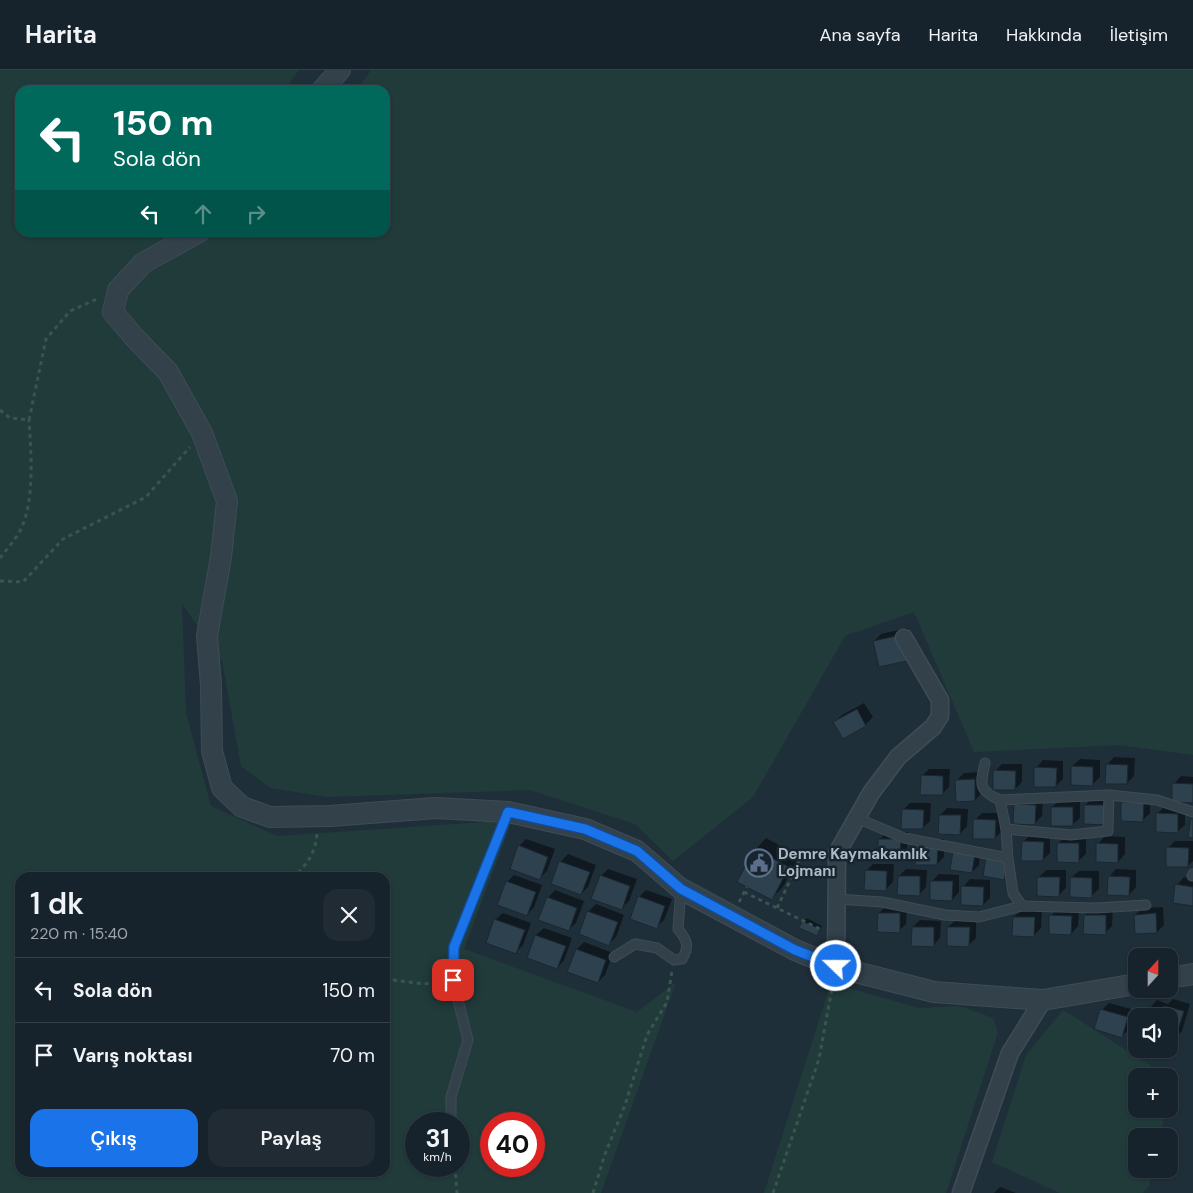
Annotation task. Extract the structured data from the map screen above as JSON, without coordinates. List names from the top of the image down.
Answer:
{
  "places": {
    "public building": ["Demre Kaymakamlık Lojmanı"]
  },
  "north": "top",
  "page": {
    "header": "Harita",
    "nav": [
      "Ana sayfa",
      "Harita",
      "Hakkında",
      "İletişim"
    ],
    "turn": ["150 m", "Sola dön"],
    "heading": ["1 dk", "220 m · 15:40"],
    "map_buttons": ["+", "−"],
    "list": [
      {
        "name": "Sola dön",
        "value": "150 m"
      },
      {
        "name": "Varış noktası",
        "value": "70 m"
      }
    ],
    "buttons": ["Çıkış", "Paylaş"],
    "speed": "31 km/h",
    "limit": "40"
  }
}
